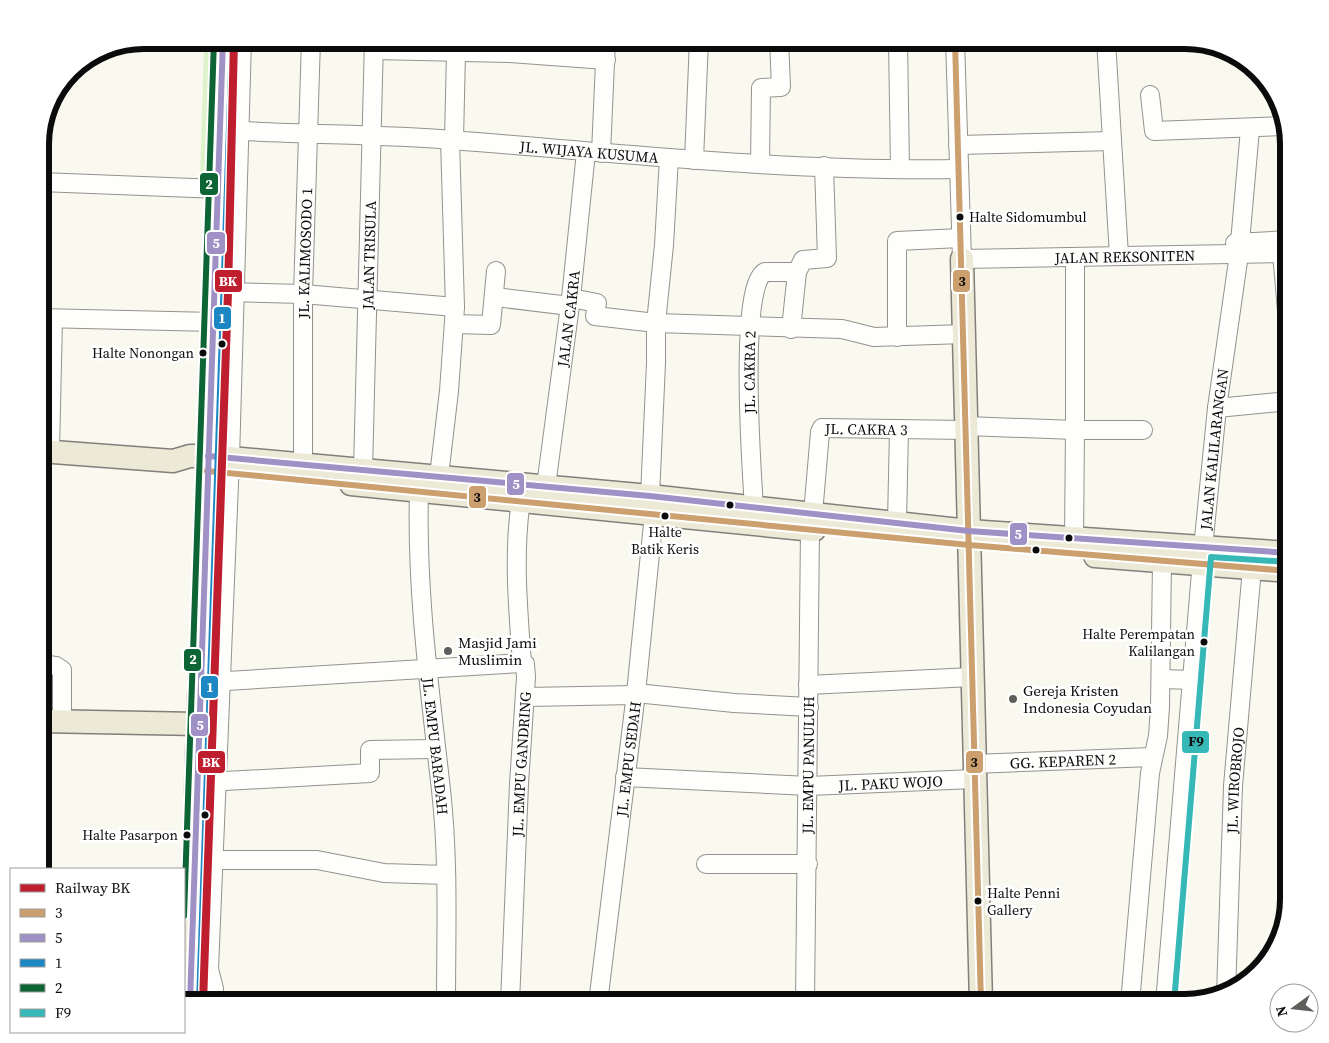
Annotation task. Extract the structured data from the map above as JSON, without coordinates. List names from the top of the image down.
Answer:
{
  "streets": {
    "street": [
      "JL. WIJAYA KUSUMA",
      "JL. KALIMOSODO 1",
      "JALAN TRISULA",
      "JALAN REKSONITEN",
      "JALAN CAKRA",
      "JL. CAKRA 2",
      "JL. CAKRA 3",
      "JALAN KALILARANGAN",
      "JL. EMPU BARADAH",
      "JL. EMPU SEDAH",
      "GG. KEPAREN 2",
      "JL. EMPU GANDRING",
      "JL. EMPU PANULUH",
      "JL. WIROBROJO",
      "JL. PAKU WOJO"
    ]
  },
  "crossings": [
    ["JL. WIJAYA KUSUMA", "JL. KALIMOSODO 1"],
    ["JL. WIJAYA KUSUMA", "JALAN TRISULA"],
    ["JL. WIJAYA KUSUMA", "JALAN CAKRA"],
    ["JL. WIJAYA KUSUMA", "JL. EMPU SEDAH"],
    ["JALAN REKSONITEN", "JALAN KALILARANGAN"],
    ["JL. CAKRA 3", "JL. EMPU PANULUH"],
    ["JL. EMPU SEDAH", "JL. PAKU WOJO"],
    ["GG. KEPAREN 2", "JL. PAKU WOJO"],
    ["JL. EMPU PANULUH", "JL. PAKU WOJO"]
  ],
  "places": [
    "Halte Sidomumbul",
    "Halte Nonongan",
    "Halte Batik Keris",
    "Halte Perempatan Kalilangan",
    "Masjid Jami Muslimin",
    "Gereja Kristen Indonesia Coyudan",
    "Halte Pasarpon",
    "Halte Penni Gallery"
  ],
  "lines": [
    "rail line BK",
    "transit line 3",
    "transit line 5",
    "transit line 1",
    "transit line 2",
    "transit line F9"
  ],
  "legend": [
    "Railway BK",
    "3",
    "5",
    "1",
    "2",
    "F9"
  ],
  "north": "left"
}
